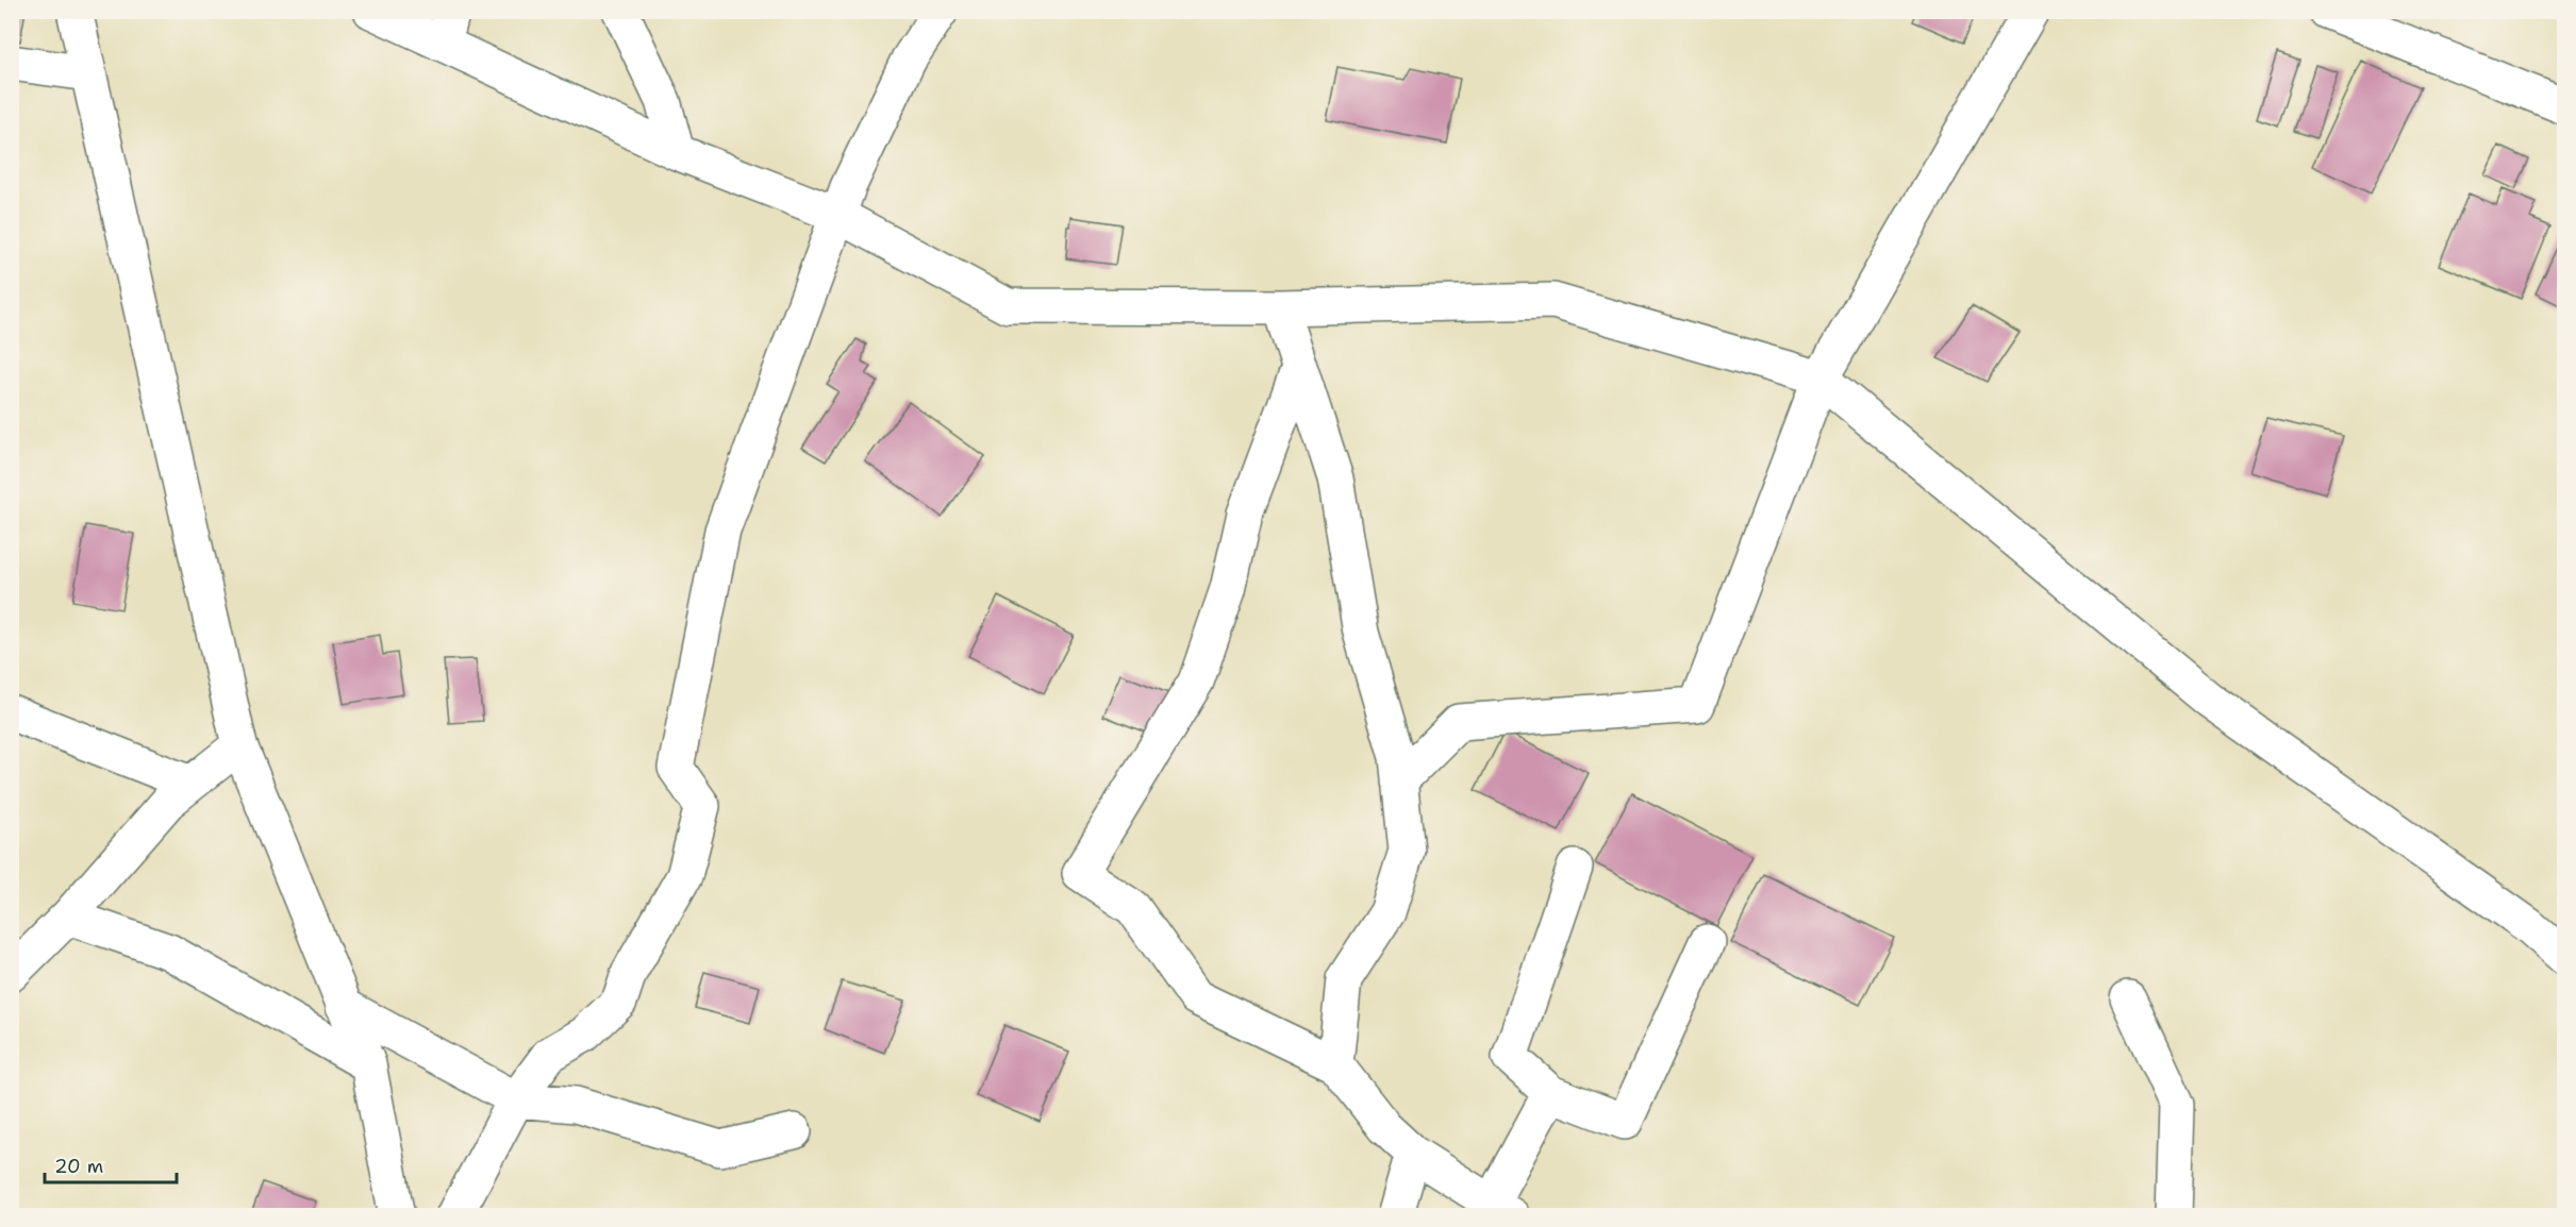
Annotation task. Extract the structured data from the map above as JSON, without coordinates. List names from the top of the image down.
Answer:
{
  "scale_bar": "20 m"
}
